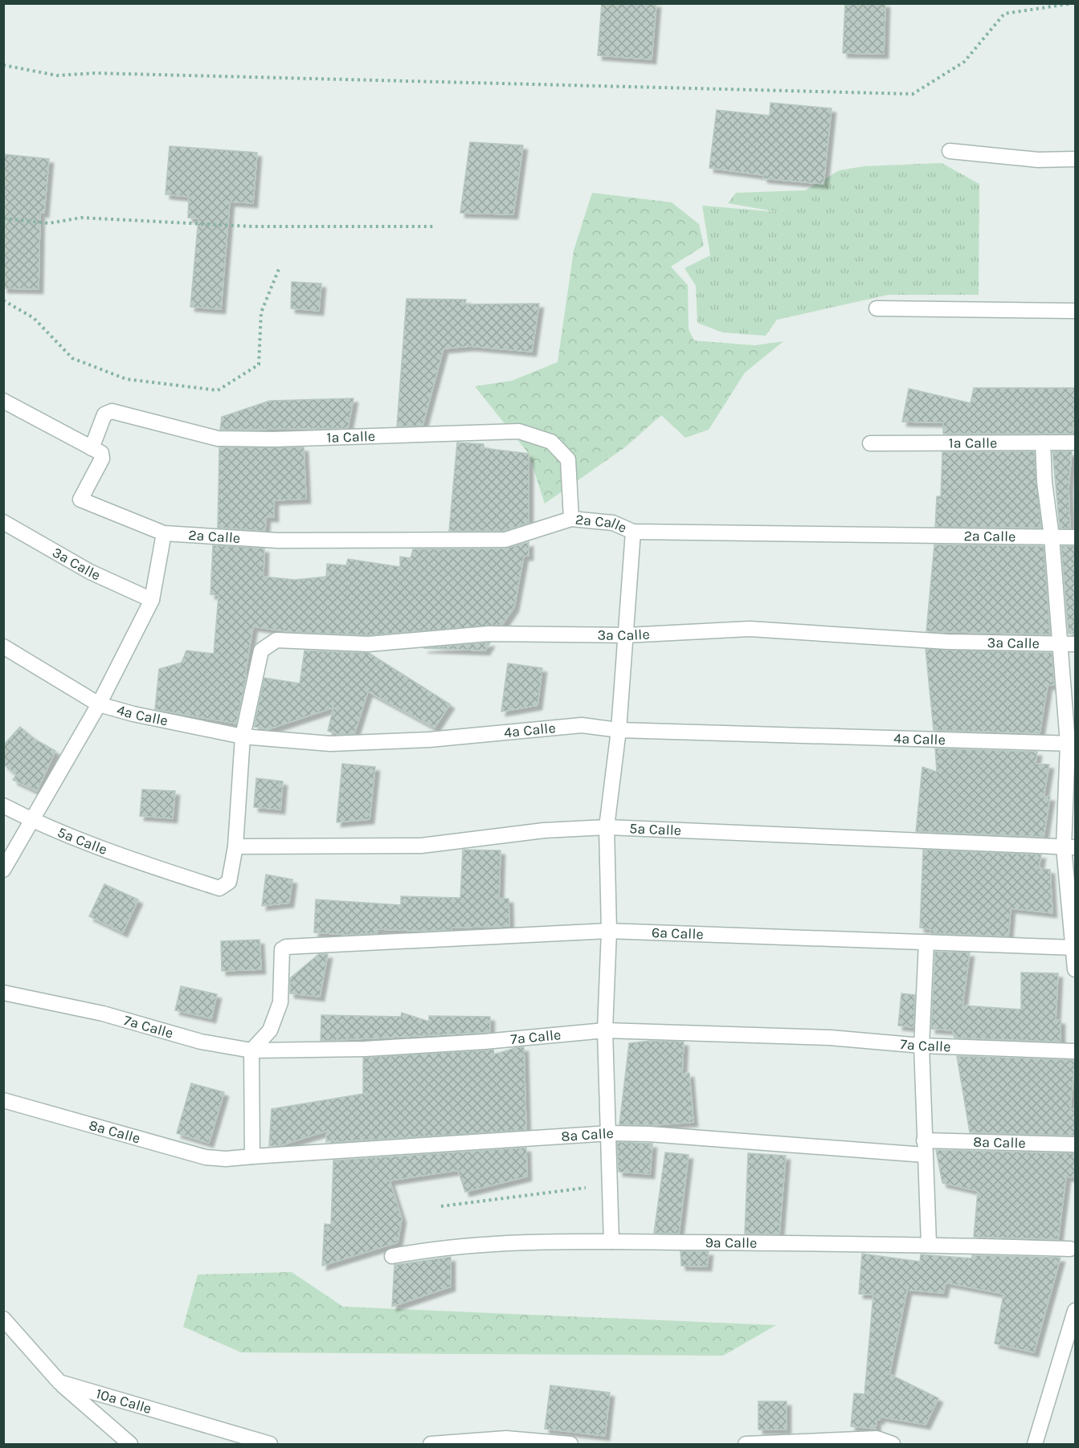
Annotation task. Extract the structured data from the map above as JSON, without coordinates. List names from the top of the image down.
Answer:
{
  "streets": {
    "street": [
      "1a Calle",
      "2a Calle",
      "3a Calle",
      "4a Calle",
      "5a Calle",
      "6a Calle",
      "7a Calle",
      "8a Calle",
      "9a Calle",
      "10a Calle"
    ]
  },
  "crossings": [
    ["1a Calle", "2a Calle"],
    ["3a Calle", "4a Calle"],
    ["3a Calle", "5a Calle"],
    ["6a Calle", "7a Calle"]
  ]
}
